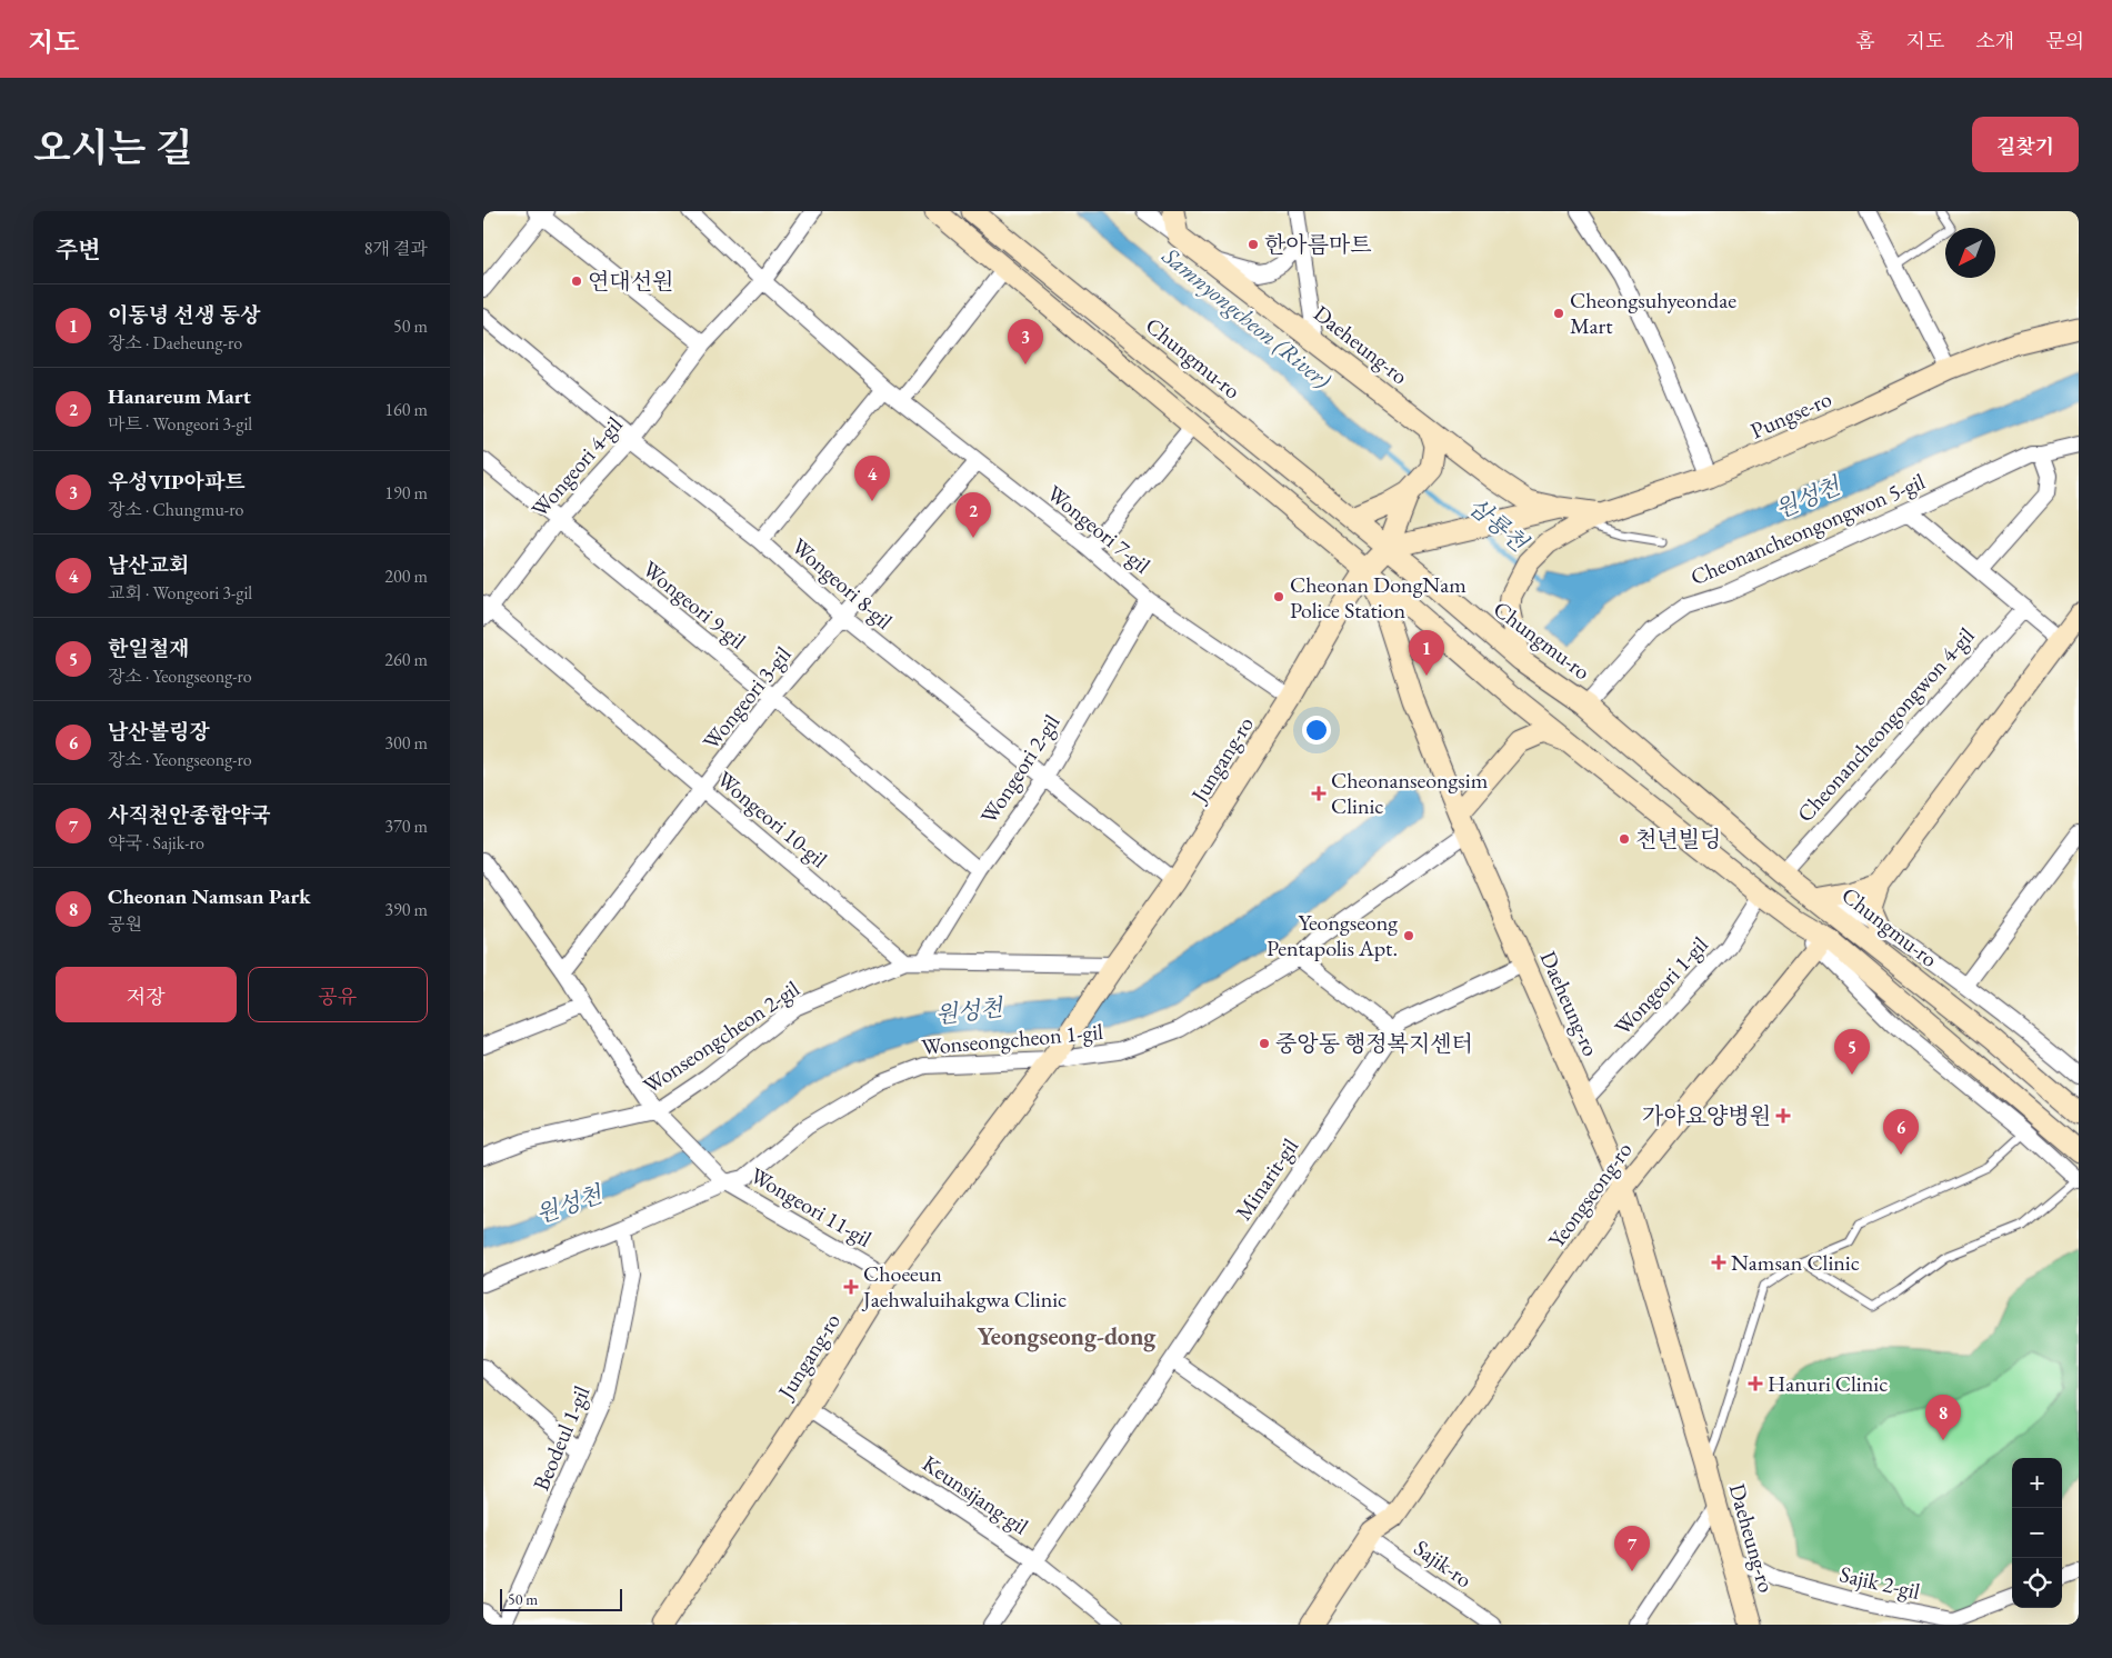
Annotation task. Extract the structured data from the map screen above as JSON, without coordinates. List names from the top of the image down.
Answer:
{
  "streets": {
    "street": [
      "Daeheung-ro",
      "Chungmu-ro",
      "Pungse-ro",
      "Wongeori 4-gil",
      "Wongeori 7-gil",
      "Cheonancheongongwon 5-gil",
      "Wongeori 8-gil",
      "Wongeori 9-gil",
      "Wongeori 3-gil",
      "Cheonancheongongwon 4-gil",
      "Jungang-ro",
      "Wongeori 2-gil",
      "Wongeori 10-gil",
      "Wongeori 1-gil",
      "Wonseongcheon 2-gil",
      "Wonseongcheon 1-gil",
      "Minarit-gil",
      "Yeongseong-ro",
      "Wongeori 11-gil",
      "Beodeul 1-gil",
      "Keunsijang-gil",
      "Sajik-ro",
      "Sajik 2-gil"
    ]
  },
  "crossings": [
    ["Daeheung-ro", "Pungse-ro"],
    ["Daeheung-ro", "Jungang-ro"],
    ["Daeheung-ro", "Wongeori 1-gil"],
    ["Daeheung-ro", "Wonseongcheon 1-gil"],
    ["Daeheung-ro", "Yeongseong-ro"],
    ["Daeheung-ro", "Sajik 2-gil"],
    ["Chungmu-ro", "Pungse-ro"],
    ["Chungmu-ro", "Cheonancheongongwon 5-gil"],
    ["Chungmu-ro", "Cheonancheongongwon 4-gil"],
    ["Chungmu-ro", "Jungang-ro"],
    ["Pungse-ro", "Jungang-ro"],
    ["Wongeori 4-gil", "Wongeori 7-gil"],
    ["Wongeori 4-gil", "Wongeori 8-gil"],
    ["Wongeori 4-gil", "Wongeori 9-gil"],
    ["Wongeori 4-gil", "Wongeori 10-gil"],
    ["Wongeori 7-gil", "Wongeori 3-gil"],
    ["Wongeori 7-gil", "Jungang-ro"],
    ["Wongeori 7-gil", "Wongeori 2-gil"],
    ["Wongeori 8-gil", "Wongeori 3-gil"],
    ["Wongeori 8-gil", "Jungang-ro"],
    ["Wongeori 8-gil", "Wongeori 2-gil"],
    ["Wongeori 9-gil", "Wongeori 3-gil"],
    ["Wongeori 9-gil", "Wongeori 2-gil"],
    ["Wongeori 3-gil", "Wongeori 10-gil"],
    ["Jungang-ro", "Wonseongcheon 2-gil"],
    ["Jungang-ro", "Wonseongcheon 1-gil"],
    ["Jungang-ro", "Wongeori 11-gil"],
    ["Jungang-ro", "Keunsijang-gil"],
    ["Wongeori 2-gil", "Wonseongcheon 2-gil"],
    ["Wongeori 10-gil", "Wonseongcheon 2-gil"],
    ["Wonseongcheon 2-gil", "Wongeori 11-gil"],
    ["Wonseongcheon 1-gil", "Wongeori 11-gil"],
    ["Wonseongcheon 1-gil", "Beodeul 1-gil"],
    ["Minarit-gil", "Keunsijang-gil"],
    ["Yeongseong-ro", "Sajik-ro"]
  ],
  "districts": ["Yeongseong-dong"],
  "water": ["Samnyongcheon (River)", "원성천", "삼룡천"],
  "places": {
    "other": [
      "한아름마트",
      "연대선원",
      "Cheongsuhyeondae Mart",
      "Cheonan DongNam Police Station",
      "천년빌딩",
      "Yeongseong Pentapolis Apt.",
      "중앙동 행정복지센터"
    ],
    "health": [
      "Cheonanseongsim Clinic",
      "가야요양병원",
      "Namsan Clinic",
      "Choeeun Jaehwaluihakgwa Clinic",
      "Hanuri Clinic"
    ]
  },
  "scale_bar": "50 m",
  "north": "bottom left",
  "page": {
    "header": "지도",
    "nav": [
      "홈",
      "지도",
      "소개",
      "문의"
    ],
    "title": "오시는 길",
    "buttons": [
      "길찾기",
      ["저장", "공유"]
    ],
    "heading": ["주변", "8개 결과"],
    "list": [
      {
        "mark": "1",
        "name": "이동녕 선생 동상",
        "note": "장소 · Daeheung-ro",
        "value": "50 m"
      },
      {
        "mark": "2",
        "name": "Hanareum Mart",
        "note": "마트 · Wongeori 3-gil",
        "value": "160 m"
      },
      {
        "mark": "3",
        "name": "우성VIP아파트",
        "note": "장소 · Chungmu-ro",
        "value": "190 m"
      },
      {
        "mark": "4",
        "name": "남산교회",
        "note": "교회 · Wongeori 3-gil",
        "value": "200 m"
      },
      {
        "mark": "5",
        "name": "한일철재",
        "note": "장소 · Yeongseong-ro",
        "value": "260 m"
      },
      {
        "mark": "6",
        "name": "남산볼링장",
        "note": "장소 · Yeongseong-ro",
        "value": "300 m"
      },
      {
        "mark": "7",
        "name": "사직천안종합약국",
        "note": "약국 · Sajik-ro",
        "value": "370 m"
      },
      {
        "mark": "8",
        "name": "Cheonan Namsan Park",
        "note": "공원",
        "value": "390 m"
      }
    ],
    "pins": [
      "3",
      "4",
      "2",
      "1",
      "5",
      "6",
      "8",
      "7"
    ],
    "map_buttons": ["+", "−"],
    "scale": "50 m"
  }
}
